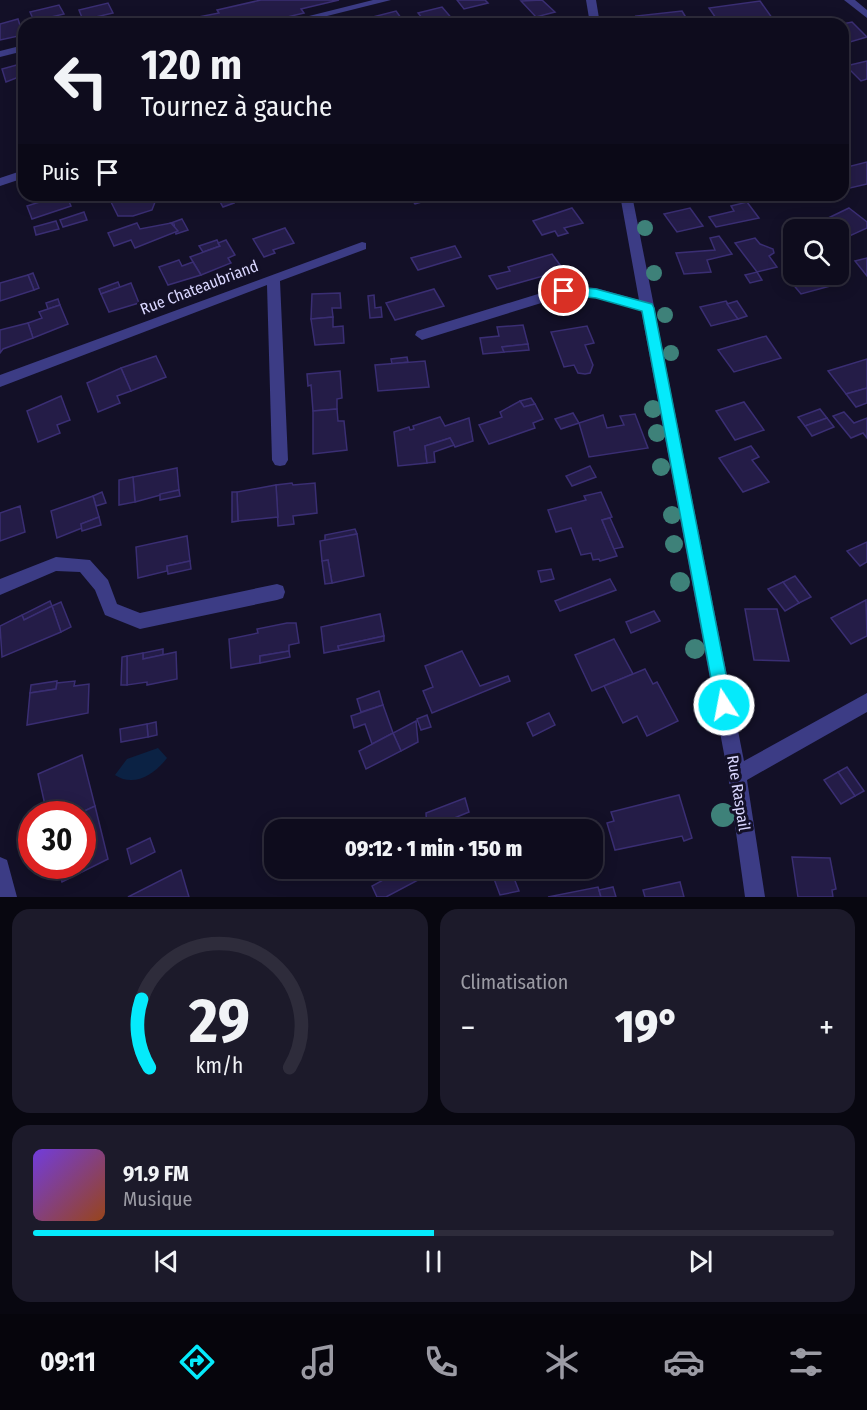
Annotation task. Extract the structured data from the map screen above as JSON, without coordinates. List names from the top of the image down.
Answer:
{
  "streets": {
    "street": ["Rue Chateaubriand", "Rue Raspail"]
  },
  "page": {
    "turn": ["120 m", "Tournez à gauche"],
    "then": "Puis",
    "limit": "30",
    "trip": "09:12 · 1 min · 150 m",
    "tile": "Climatisation",
    "heat": ["−", "19°", "+"],
    "song": ["91.9 FM", "Musique"],
    "tabs": "09:11",
    "gauge": ["29", "km/h"]
  }
}
